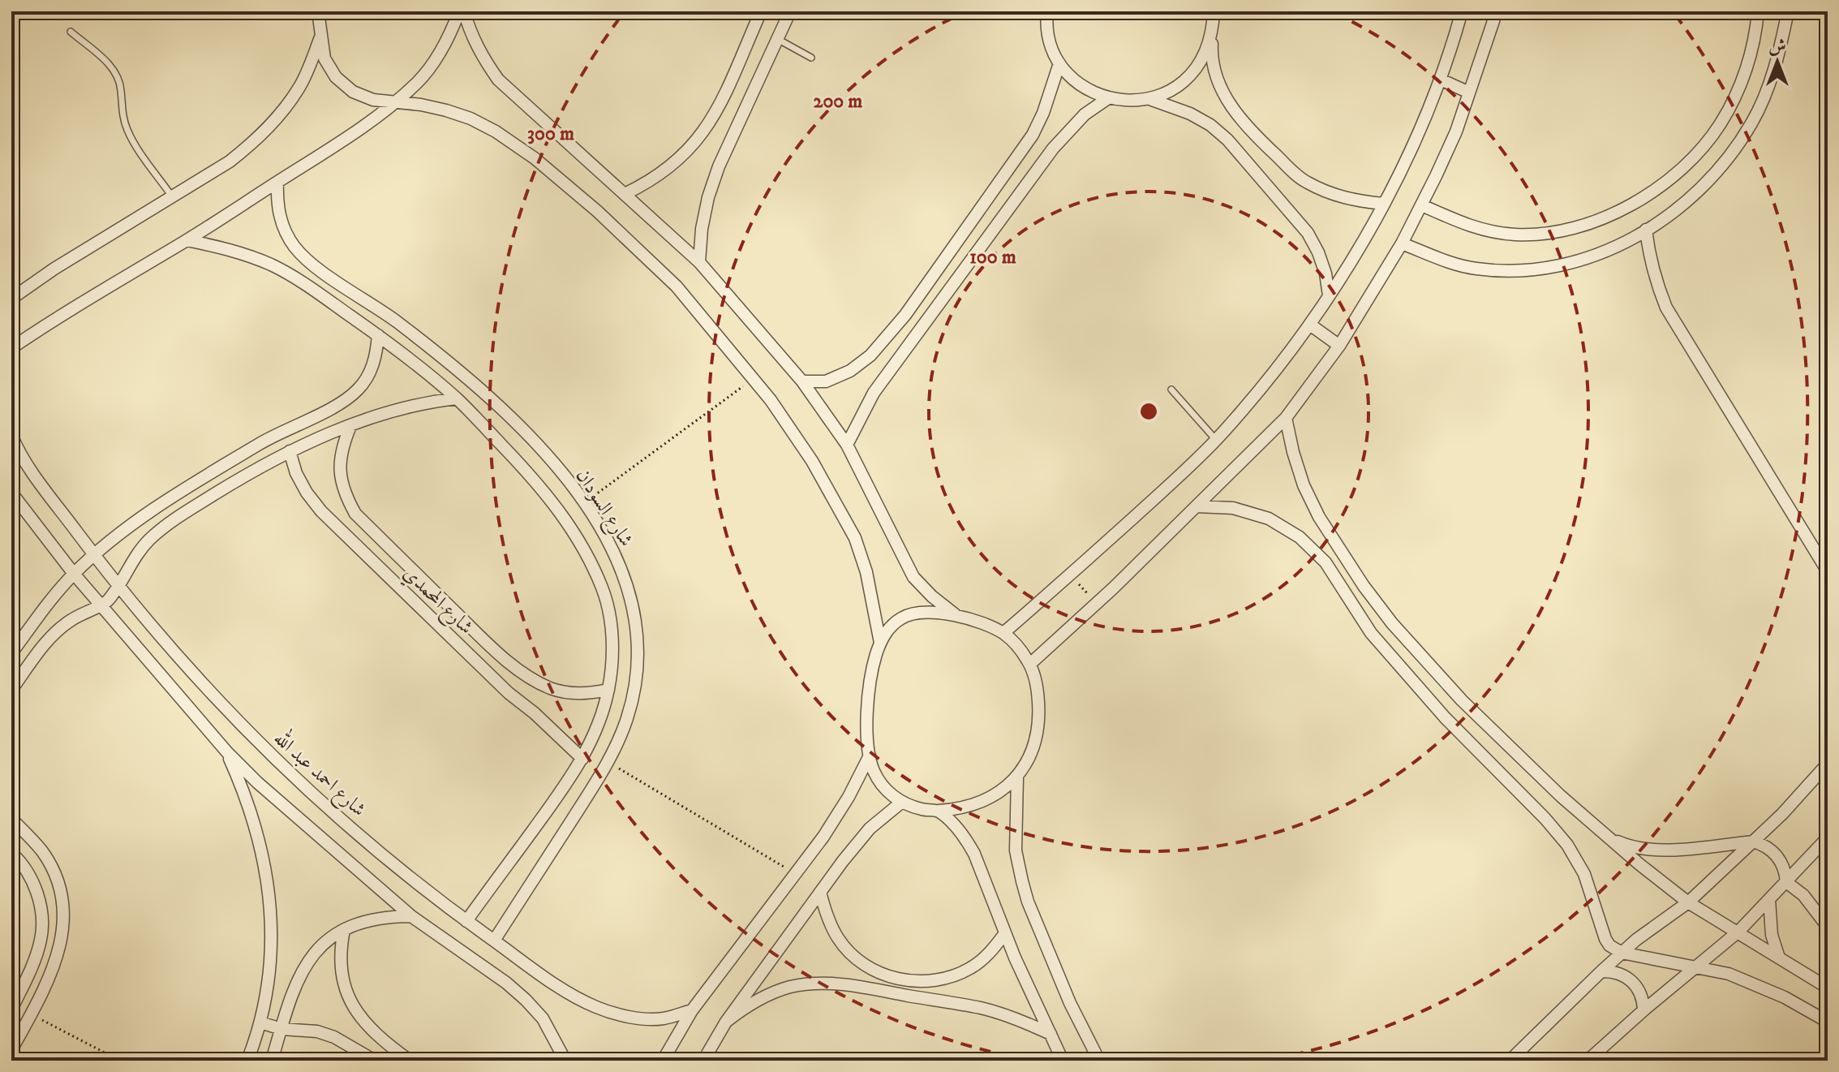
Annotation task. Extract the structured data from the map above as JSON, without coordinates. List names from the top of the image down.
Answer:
{
  "streets": {
    "street": ["شارع السودان", "شارع المحمدي", "شارع احمد عبد الله"]
  },
  "crossings": [
    ["شارع السودان", "شارع المحمدي"],
    ["شارع السودان", "شارع احمد عبد الله"]
  ],
  "north": "top",
  "rings": ["200 m", "300 m", "100 m"]
}
